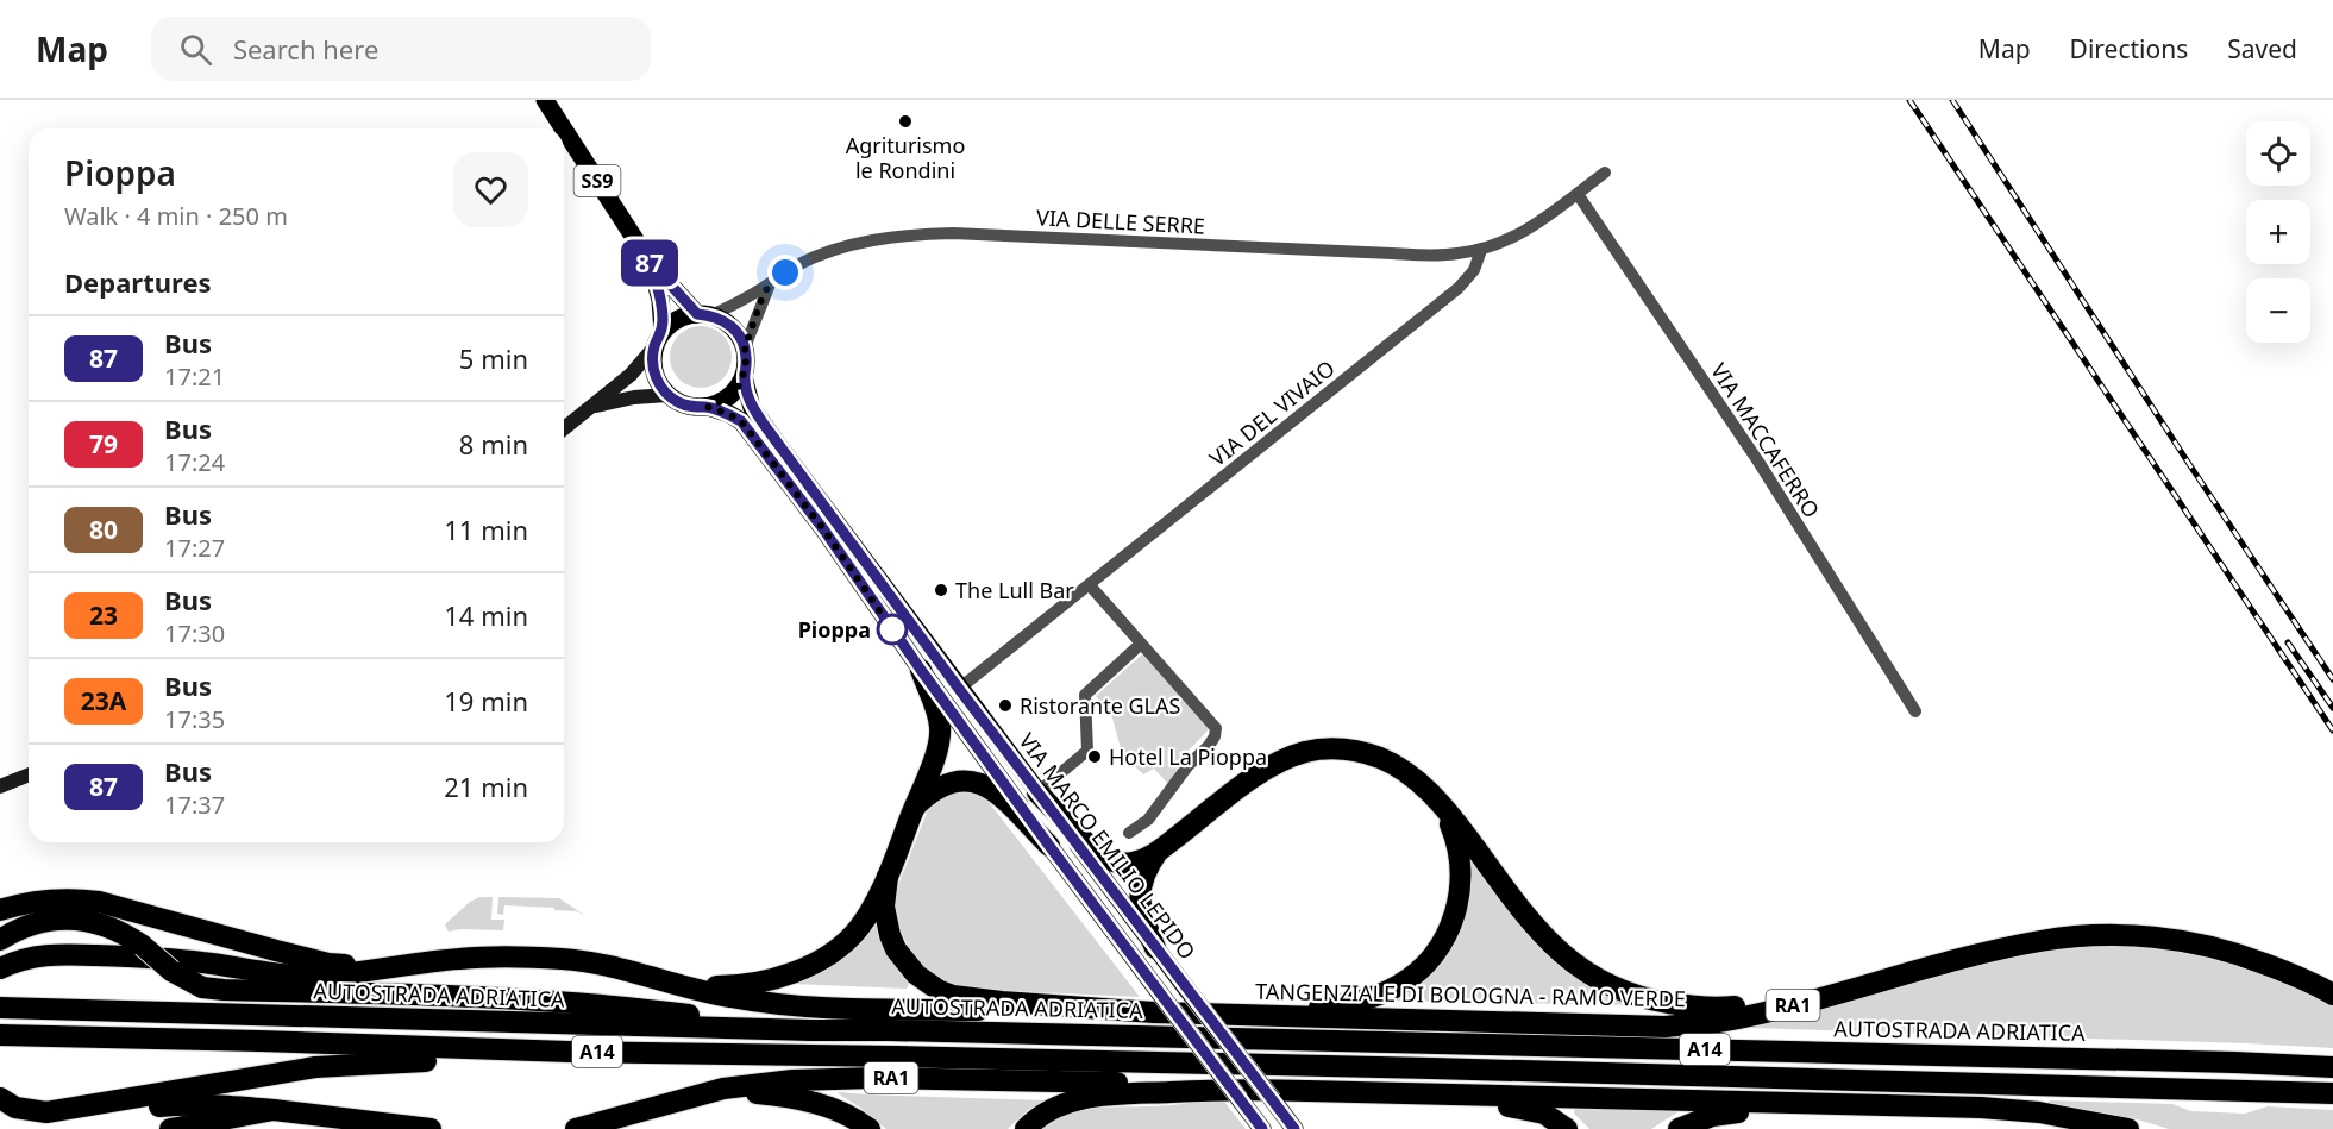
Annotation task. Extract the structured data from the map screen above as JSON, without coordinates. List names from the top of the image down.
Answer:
{
  "streets": {
    "highway": [
      "AUTOSTRADA ADRIATICA",
      "TANGENZIALE DI BOLOGNA - RAMO VERDE",
      "RA1",
      "A14"
    ],
    "main road": ["SS9", "VIA MARCO EMILIO LEPIDO"],
    "street": ["VIA DELLE SERRE", "VIA DEL VIVAIO", "VIA MACCAFERRO"]
  },
  "crossings": [
    ["SS9", "VIA DELLE SERRE"],
    ["SS9", "VIA MARCO EMILIO LEPIDO"],
    ["VIA DELLE SERRE", "VIA DEL VIVAIO"],
    ["VIA DELLE SERRE", "VIA MARCO EMILIO LEPIDO"],
    ["VIA DEL VIVAIO", "VIA MARCO EMILIO LEPIDO"],
    ["TANGENZIALE DI BOLOGNA - RAMO VERDE", "RA1"]
  ],
  "places": [
    "Agriturismo le Rondini",
    "The Lull Bar",
    "Pioppa",
    "Ristorante GLAS",
    "Hotel La Pioppa"
  ],
  "lines": ["bus line 87"],
  "page": {
    "header": "Map",
    "search": "Search here",
    "nav": ["Map", "Directions", "Saved"],
    "on_map": "87",
    "map_buttons": ["+", "−"],
    "heading": [
      ["Pioppa", "Walk · 4 min · 250 m"],
      "Departures"
    ],
    "list": [
      {
        "mark": "87",
        "name": "Bus",
        "note": "17:21",
        "value": "5 min"
      },
      {
        "mark": "79",
        "name": "Bus",
        "note": "17:24",
        "value": "8 min"
      },
      {
        "mark": "80",
        "name": "Bus",
        "note": "17:27",
        "value": "11 min"
      },
      {
        "mark": "23",
        "name": "Bus",
        "note": "17:30",
        "value": "14 min"
      },
      {
        "mark": "23A",
        "name": "Bus",
        "note": "17:35",
        "value": "19 min"
      },
      {
        "mark": "87",
        "name": "Bus",
        "note": "17:37",
        "value": "21 min"
      }
    ]
  }
}
